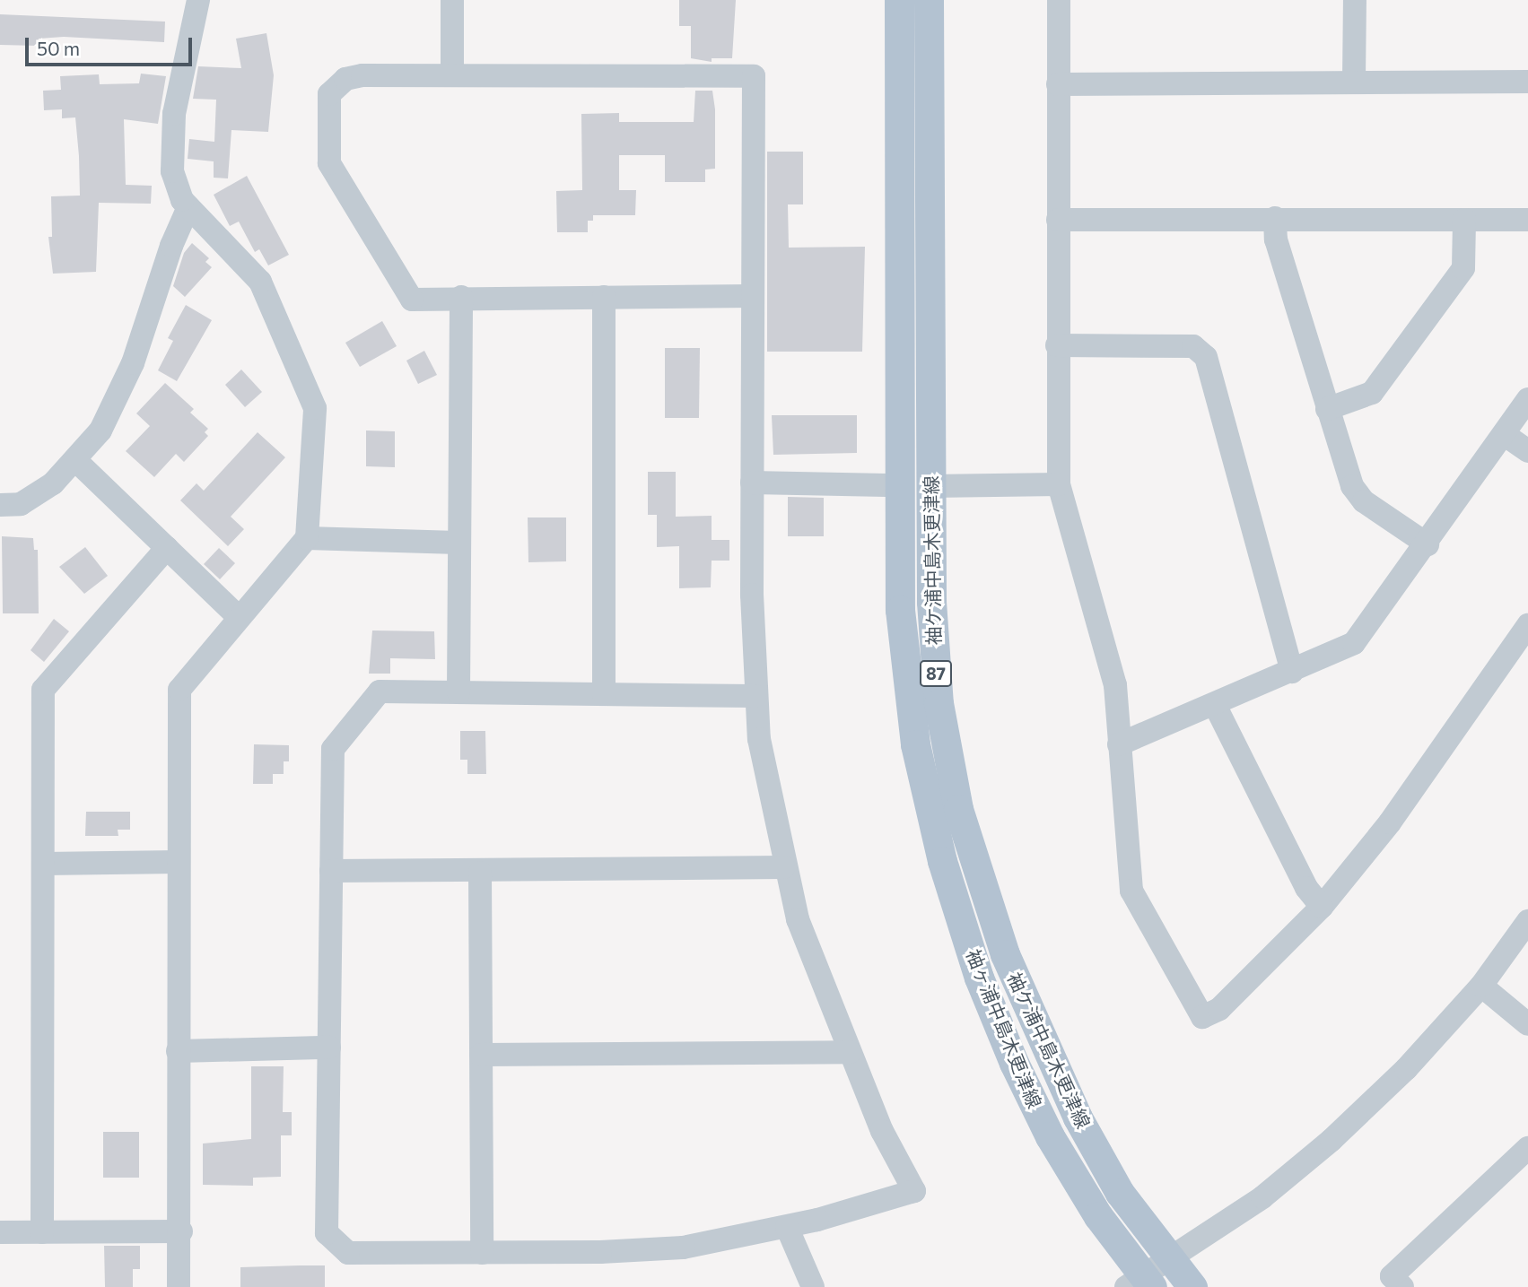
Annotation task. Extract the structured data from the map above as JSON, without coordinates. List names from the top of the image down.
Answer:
{
  "streets": {
    "main road": ["袖ケ浦中島木更津線", "87", "袖ヶ浦中島木更津線"]
  },
  "crossings": [
    ["袖ケ浦中島木更津線", "袖ヶ浦中島木更津線"]
  ],
  "scale_bar": "50 m"
}
